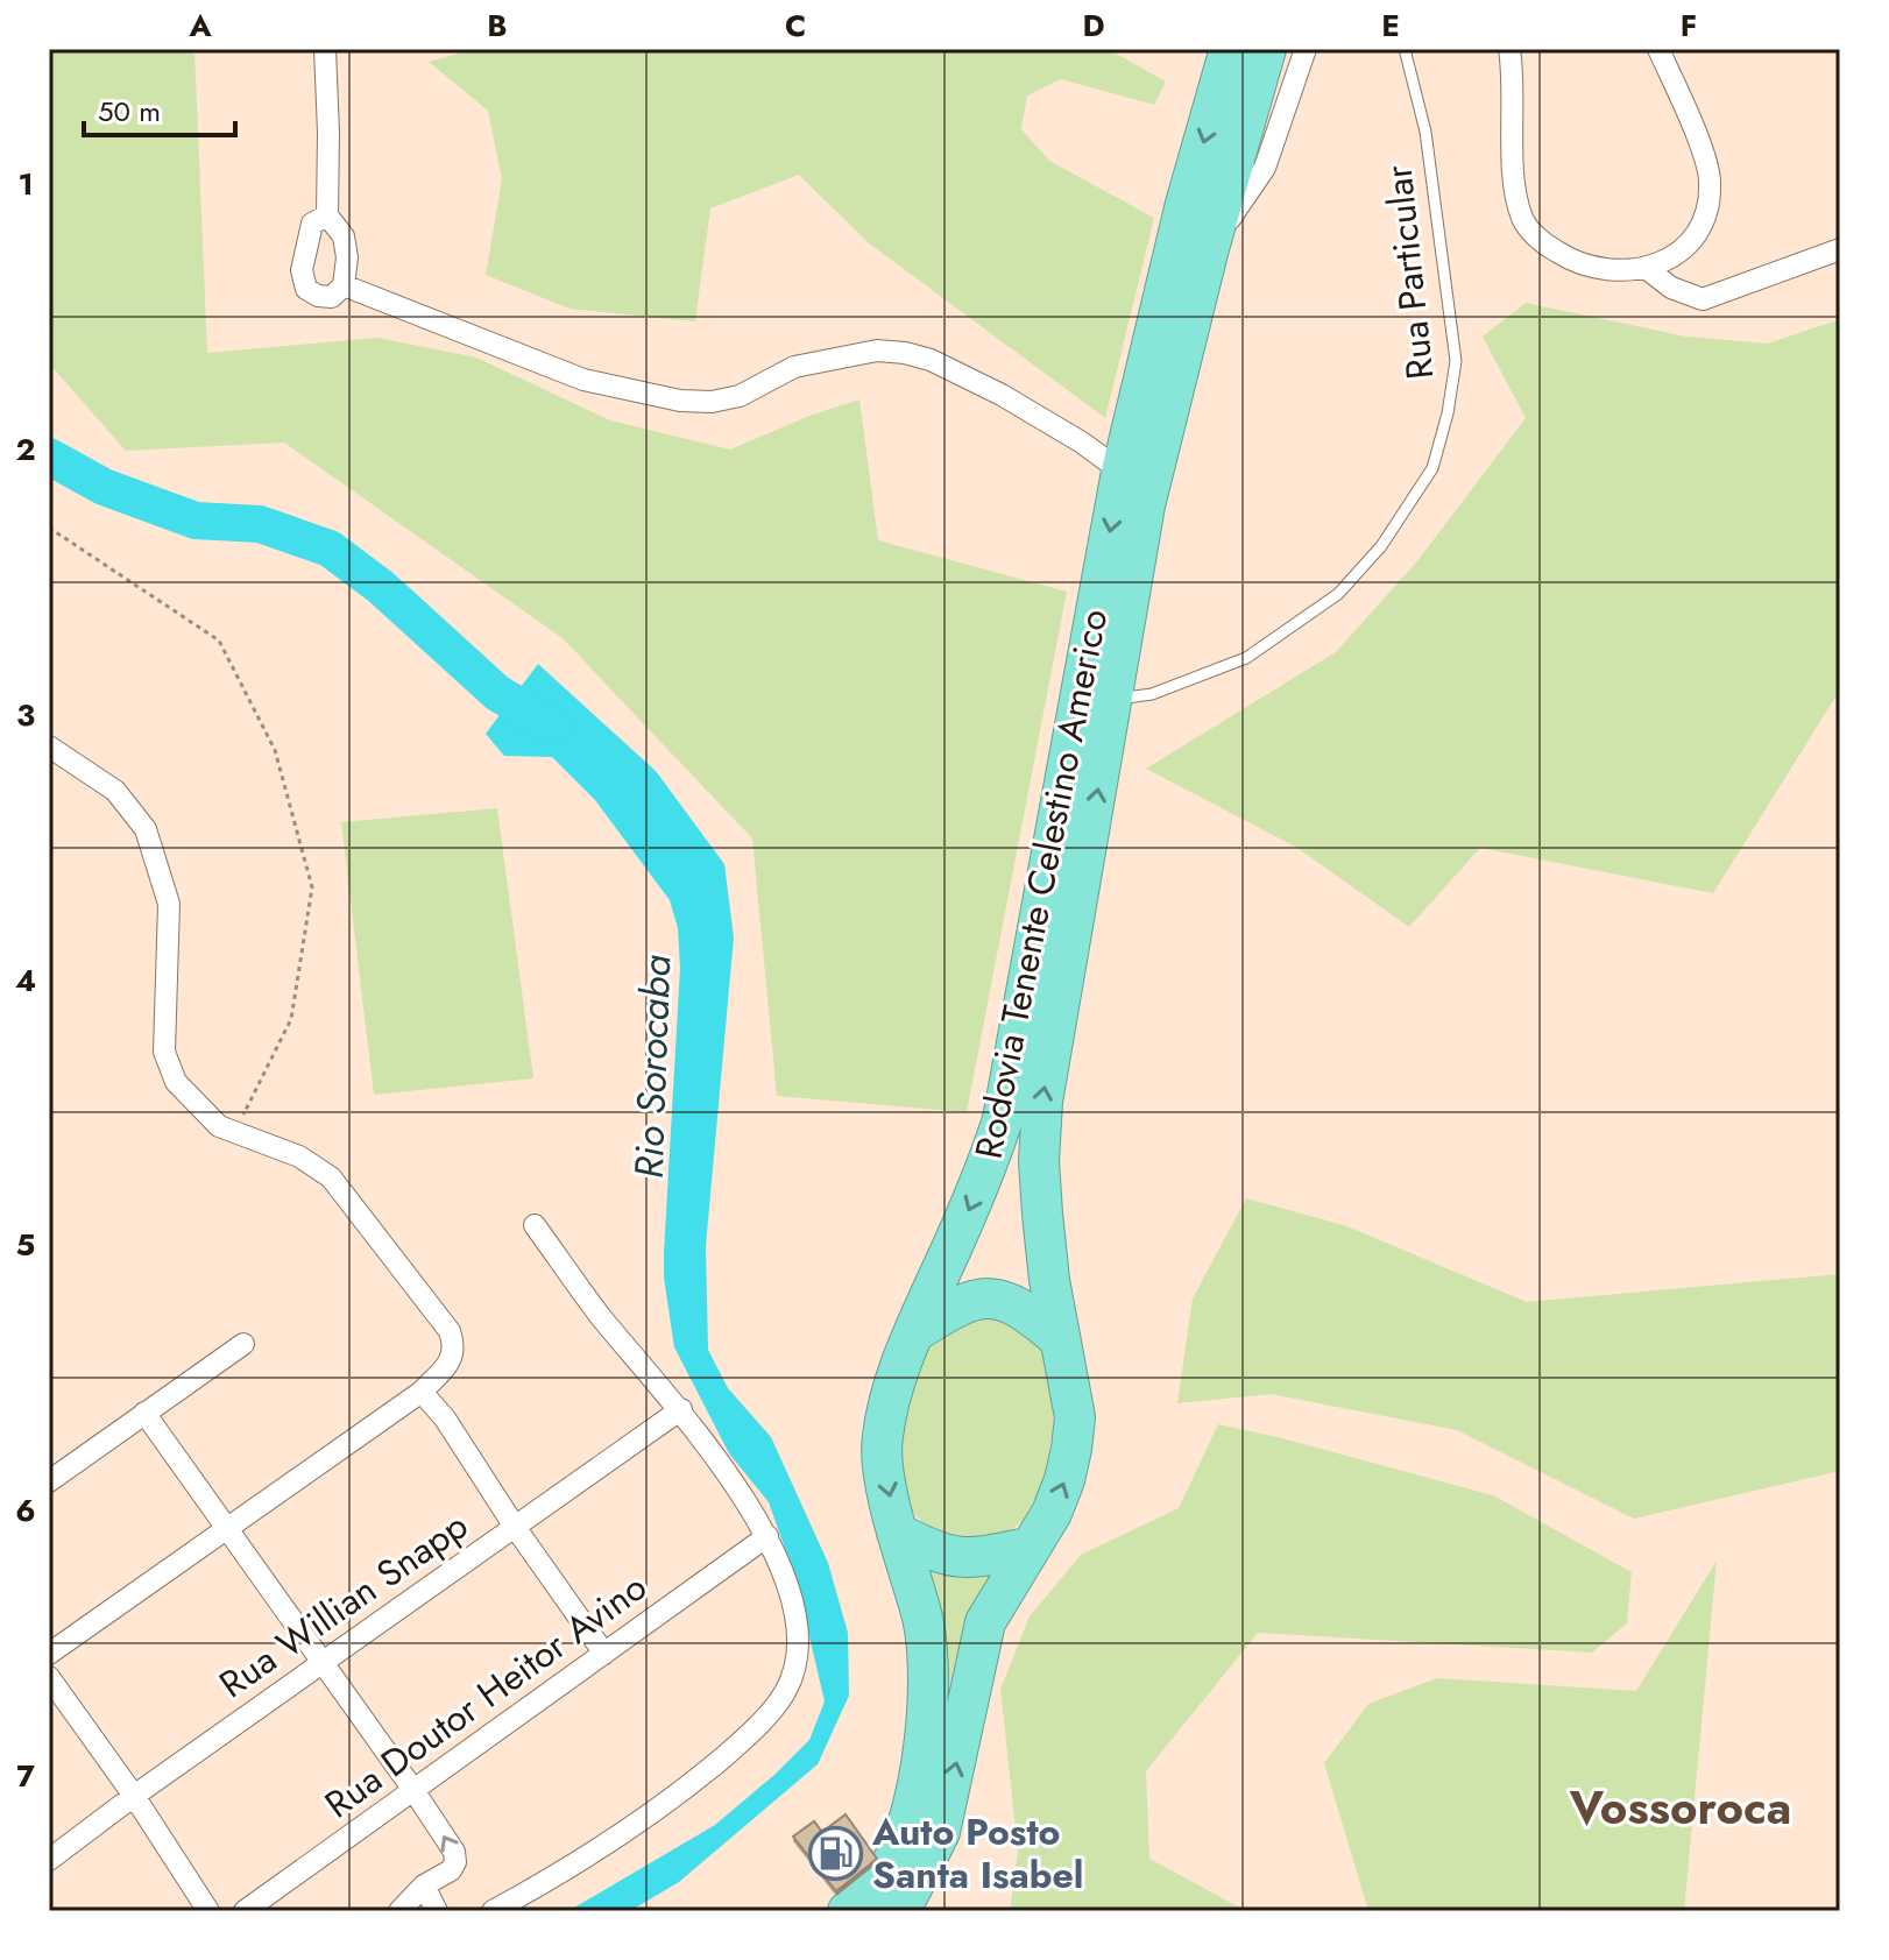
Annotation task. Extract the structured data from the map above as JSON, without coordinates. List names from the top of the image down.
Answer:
{
  "streets": {
    "highway": ["Rodovia Tenente Celestino Americo"],
    "street": ["Rua Willian Snapp", "Rua Doutor Heitor Avino"],
    "lane": ["Rua Particular"]
  },
  "crossings": [
    ["Rua Particular", "Rodovia Tenente Celestino Americo"]
  ],
  "districts": ["Vossoroca"],
  "water": ["Rio Sorocaba"],
  "places": {
    "fuel station": ["Auto Posto Santa Isabel"]
  },
  "scale_bar": "50 m",
  "grid": {
    "columns": [
      "A",
      "B",
      "C",
      "D",
      "E",
      "F"
    ],
    "rows": [
      "1",
      "2",
      "3",
      "4",
      "5",
      "6",
      "7"
    ]
  }
}
